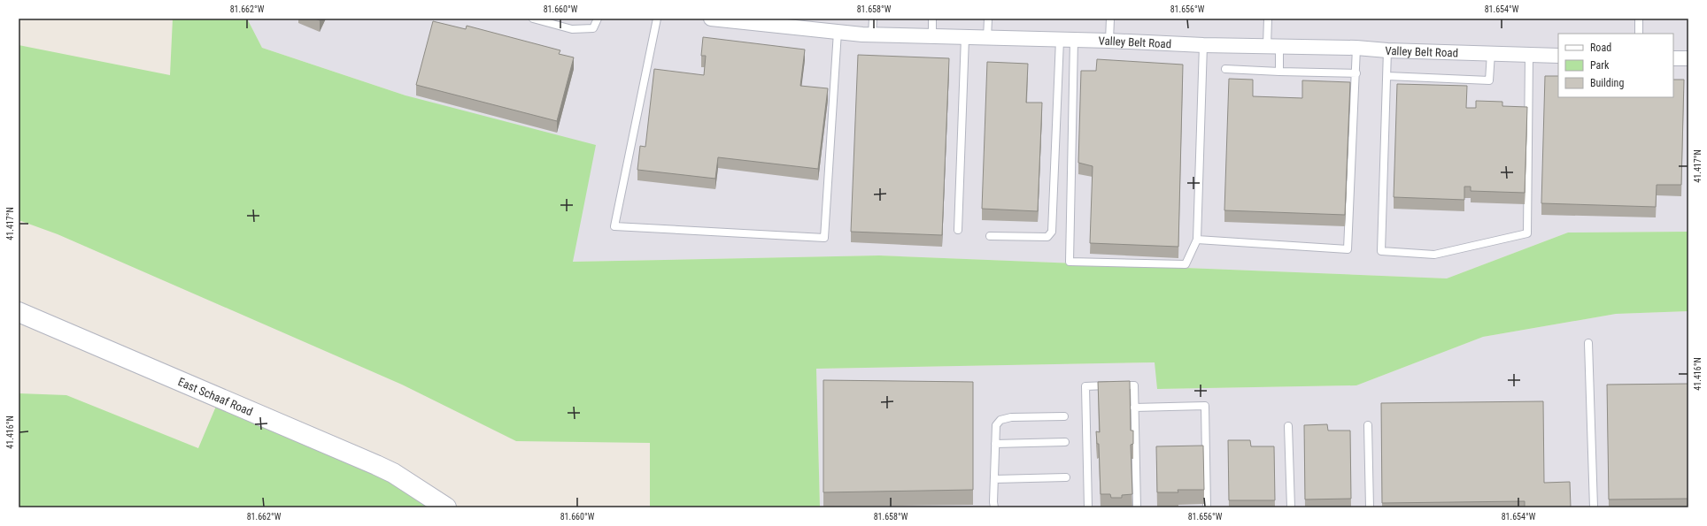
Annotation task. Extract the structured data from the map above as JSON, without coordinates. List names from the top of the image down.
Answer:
{
  "streets": {
    "street": ["Valley Belt Road", "East Schaaf Road"]
  },
  "legend": ["Road", "Park", "Building"],
  "coordinates": [
    "81.662°W",
    "81.660°W",
    "81.658°W",
    "81.656°W",
    "81.654°W",
    "41.417°N",
    "41.416°N"
  ]
}
